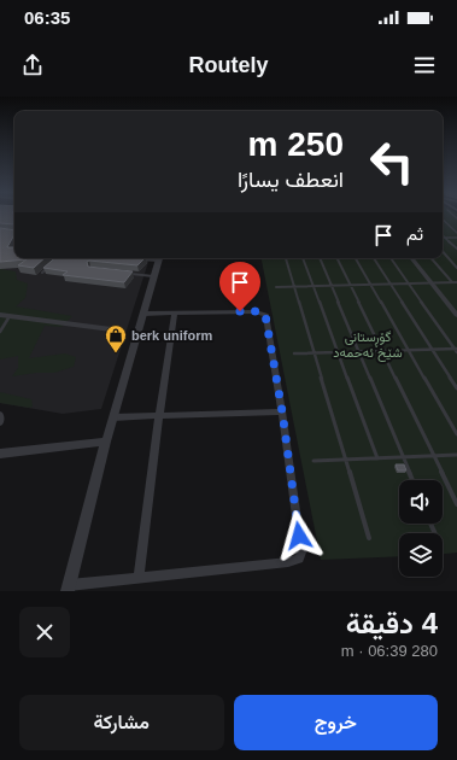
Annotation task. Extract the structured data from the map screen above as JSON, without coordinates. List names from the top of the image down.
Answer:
{
  "parks": ["گۆڕستانی شێخ ئەحمەد"],
  "places": {
    "shop": ["berk uniform"]
  },
  "page": {
    "status": "06:35",
    "header": "Routely",
    "turn": ["250 m", "انعطف يسارًا"],
    "then": "ثم",
    "heading": ["4 دقيقة", "280 m · 06:39"],
    "buttons": ["خروج", "مشاركة"]
  }
}
